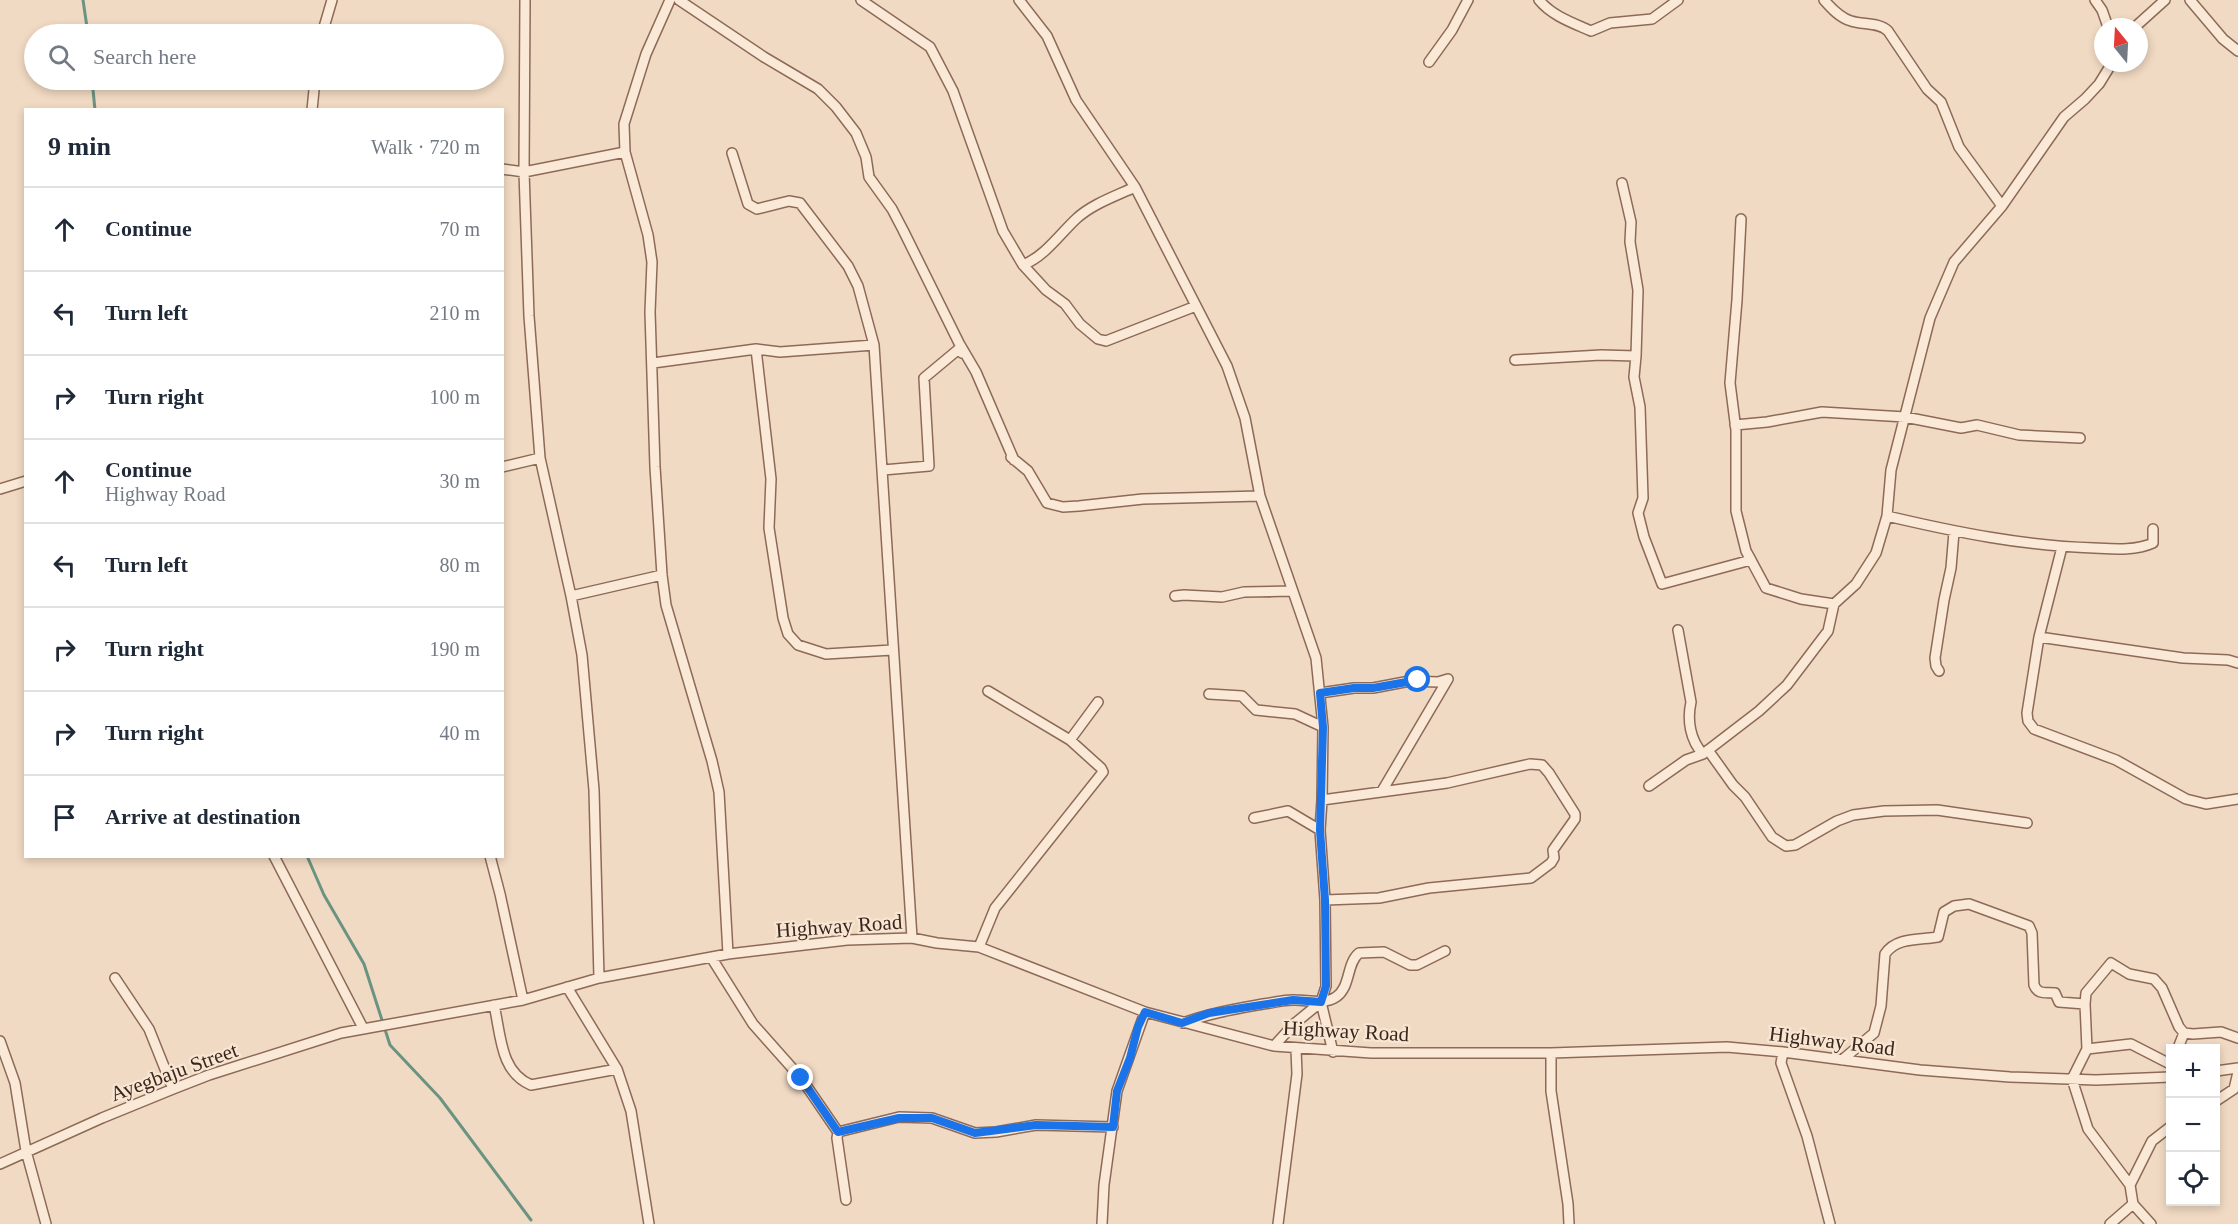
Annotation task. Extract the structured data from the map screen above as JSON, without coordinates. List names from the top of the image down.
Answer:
{
  "streets": {
    "street": ["Highway Road", "Ayegbaju Street"]
  },
  "crossings": [
    ["Highway Road", "Ayegbaju Street"]
  ],
  "north": "top",
  "page": {
    "search": "Search here",
    "heading": ["9 min", "Walk · 720 m"],
    "list": [
      ["Continue", "70 m"],
      ["Turn left", "210 m"],
      ["Turn right", "100 m"],
      ["Continue", "Highway Road", "30 m"],
      ["Turn left", "80 m"],
      ["Turn right", "190 m"],
      ["Turn right", "40 m"],
      "Arrive at destination"
    ],
    "map_buttons": ["+", "−"]
  }
}
